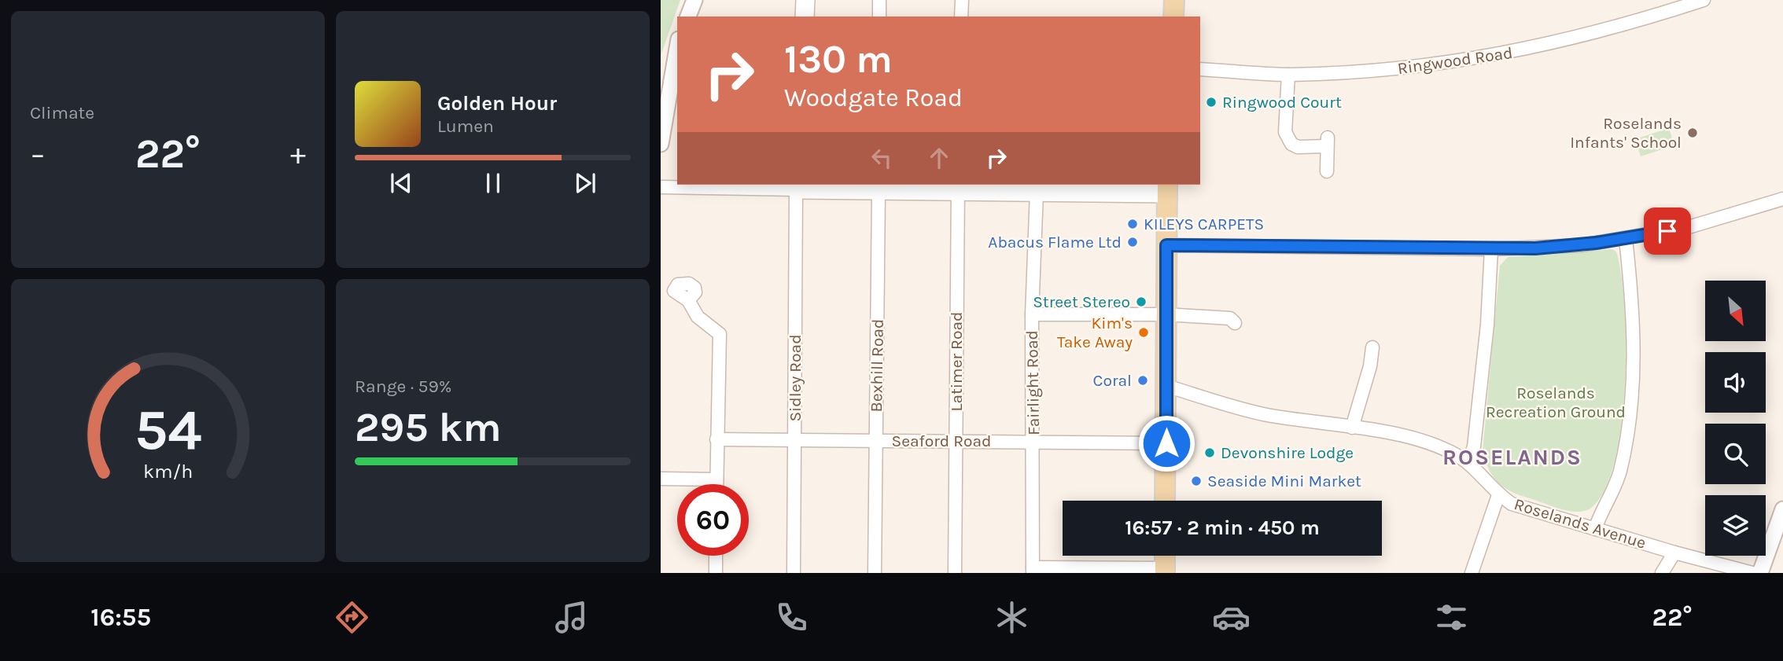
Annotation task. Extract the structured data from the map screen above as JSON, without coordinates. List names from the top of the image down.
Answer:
{
  "streets": {
    "street": [
      "Ringwood Road",
      "Latimer Road",
      "Bexhill Road",
      "Sidley Road",
      "Fairlight Road",
      "Seaford Road",
      "Roselands Avenue"
    ]
  },
  "crossings": [
    ["Latimer Road", "Seaford Road"],
    ["Bexhill Road", "Seaford Road"],
    ["Sidley Road", "Seaford Road"],
    ["Fairlight Road", "Seaford Road"]
  ],
  "districts": ["ROSELANDS"],
  "parks": ["Roselands Recreation Ground"],
  "places": [
    "Ringwood Court",
    "Roselands Infants' School",
    "KILEYS CARPETS",
    "Abacus Flame Ltd",
    "Street Stereo",
    "Kim's Take Away",
    "Coral",
    "Devonshire Lodge",
    "Seaside Mini Market"
  ],
  "north": "bottom right",
  "page": {
    "tile": [
      "Climate",
      ["Range · 59%", "295 km"]
    ],
    "turn": ["130 m", "Woodgate Road"],
    "song": ["Golden Hour", "Lumen"],
    "heat": ["−", "22°", "+"],
    "limit": "60",
    "trip": "16:57 · 2 min · 450 m",
    "tabs": ["16:55", "22°"],
    "gauge": ["54", "km/h"]
  }
}
